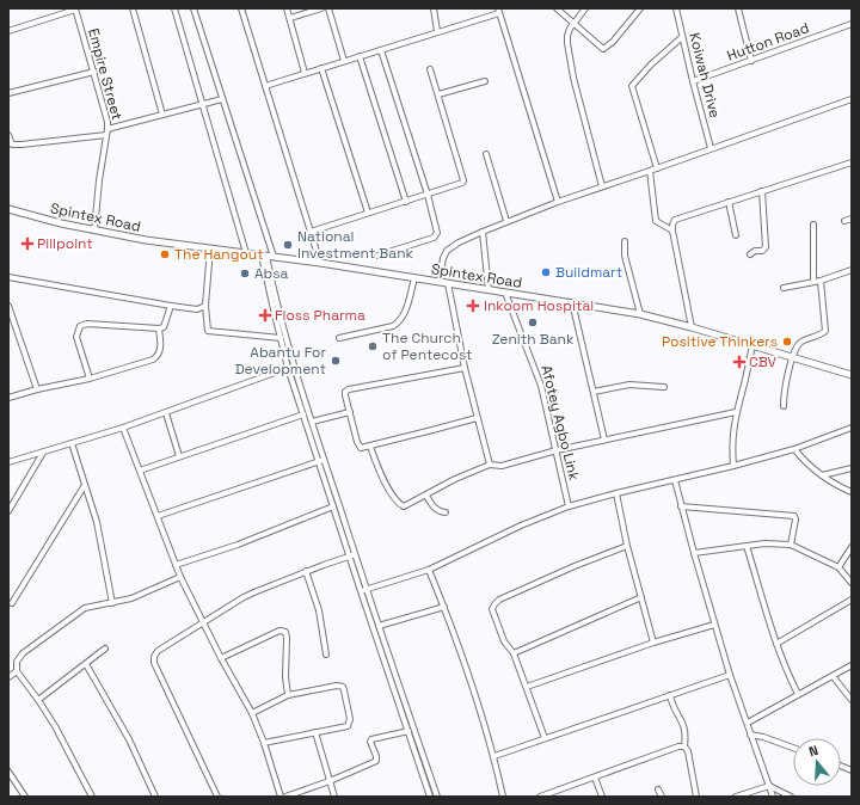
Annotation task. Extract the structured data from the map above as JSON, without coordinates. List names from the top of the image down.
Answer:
{
  "streets": {
    "main road": ["Spintex Road"],
    "street": [
      "Hutton Road",
      "Empire Street",
      "Koiwah Drive",
      "Afotey Agbo Link"
    ]
  },
  "crossings": [
    ["Hutton Road", "Koiwah Drive"],
    ["Empire Street", "Spintex Road"],
    ["Spintex Road", "Afotey Agbo Link"]
  ],
  "places": {
    "health": [
      "Pillpoint",
      "Inkoom Hospital",
      "Floss Pharma",
      "CBV"
    ],
    "other": [
      "National Investment Bank",
      "The Hangout",
      "Buildmart",
      "Absa",
      "Zenith Bank",
      "Positive Thinkers",
      "The Church of Pentecost",
      "Abantu For Development"
    ]
  },
  "north": "top"
}
